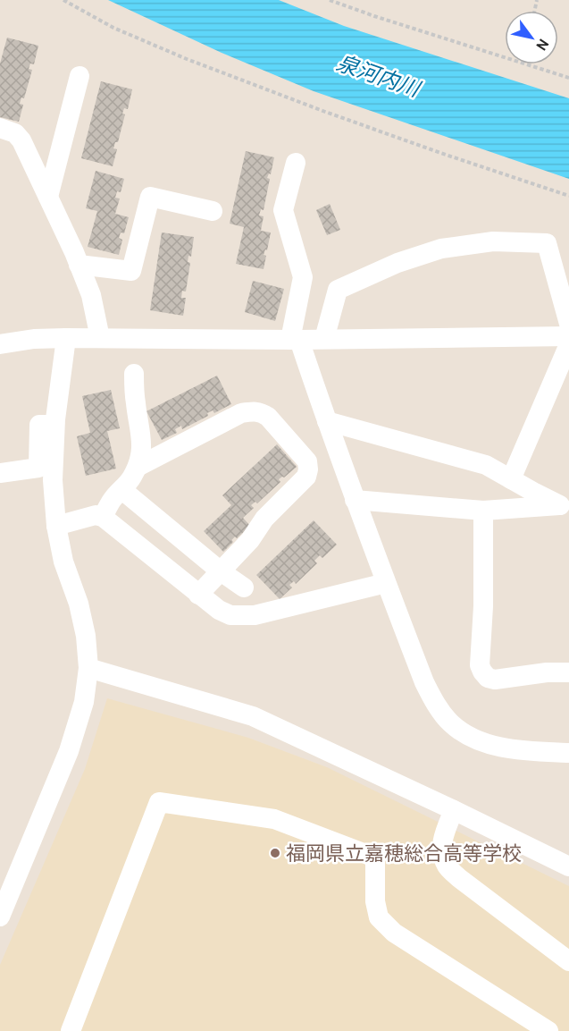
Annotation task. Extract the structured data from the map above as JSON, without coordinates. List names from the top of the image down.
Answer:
{
  "water": ["泉河内川"],
  "places": ["福岡県立嘉穂総合高等学校"],
  "north": "bottom right"
}
